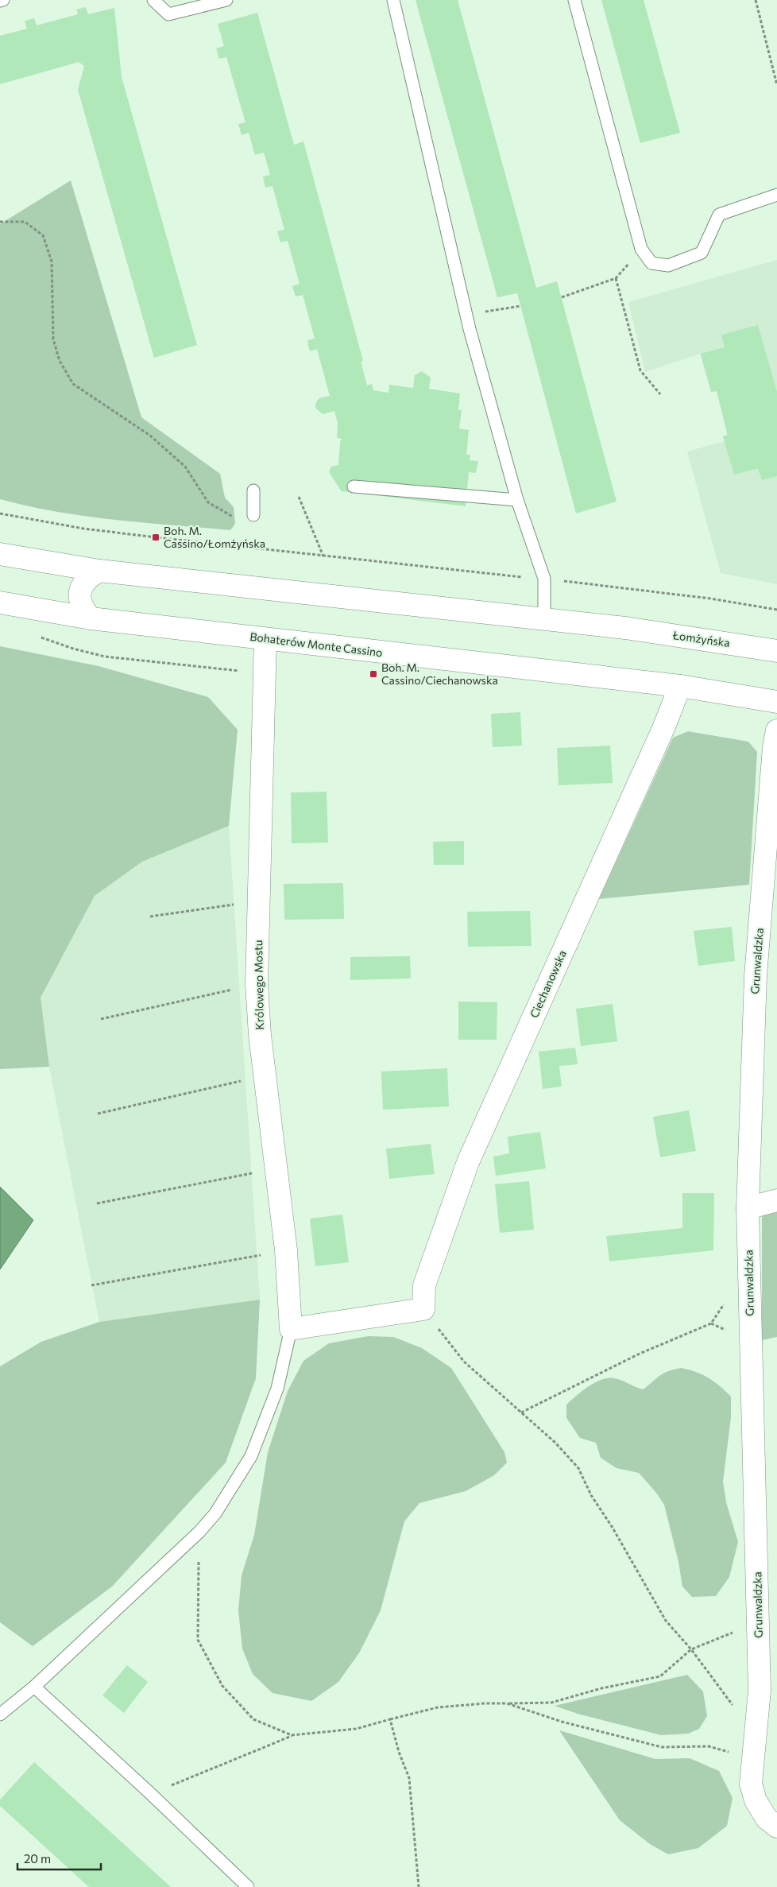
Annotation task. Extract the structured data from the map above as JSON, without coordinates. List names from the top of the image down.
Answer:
{
  "streets": {
    "street": [
      "Łomżyńska",
      "Bohaterów Monte Cassino",
      "Grunwaldzka",
      "Ciechanowska",
      "Królowego Mostu"
    ]
  },
  "crossings": [
    ["Bohaterów Monte Cassino", "Ciechanowska"],
    ["Bohaterów Monte Cassino", "Królowego Mostu"]
  ],
  "places": {
    "transit": ["Boh. M. Cassino/Łomżyńska", "Boh. M. Cassino/Ciechanowska"]
  },
  "scale_bar": "20 m"
}
